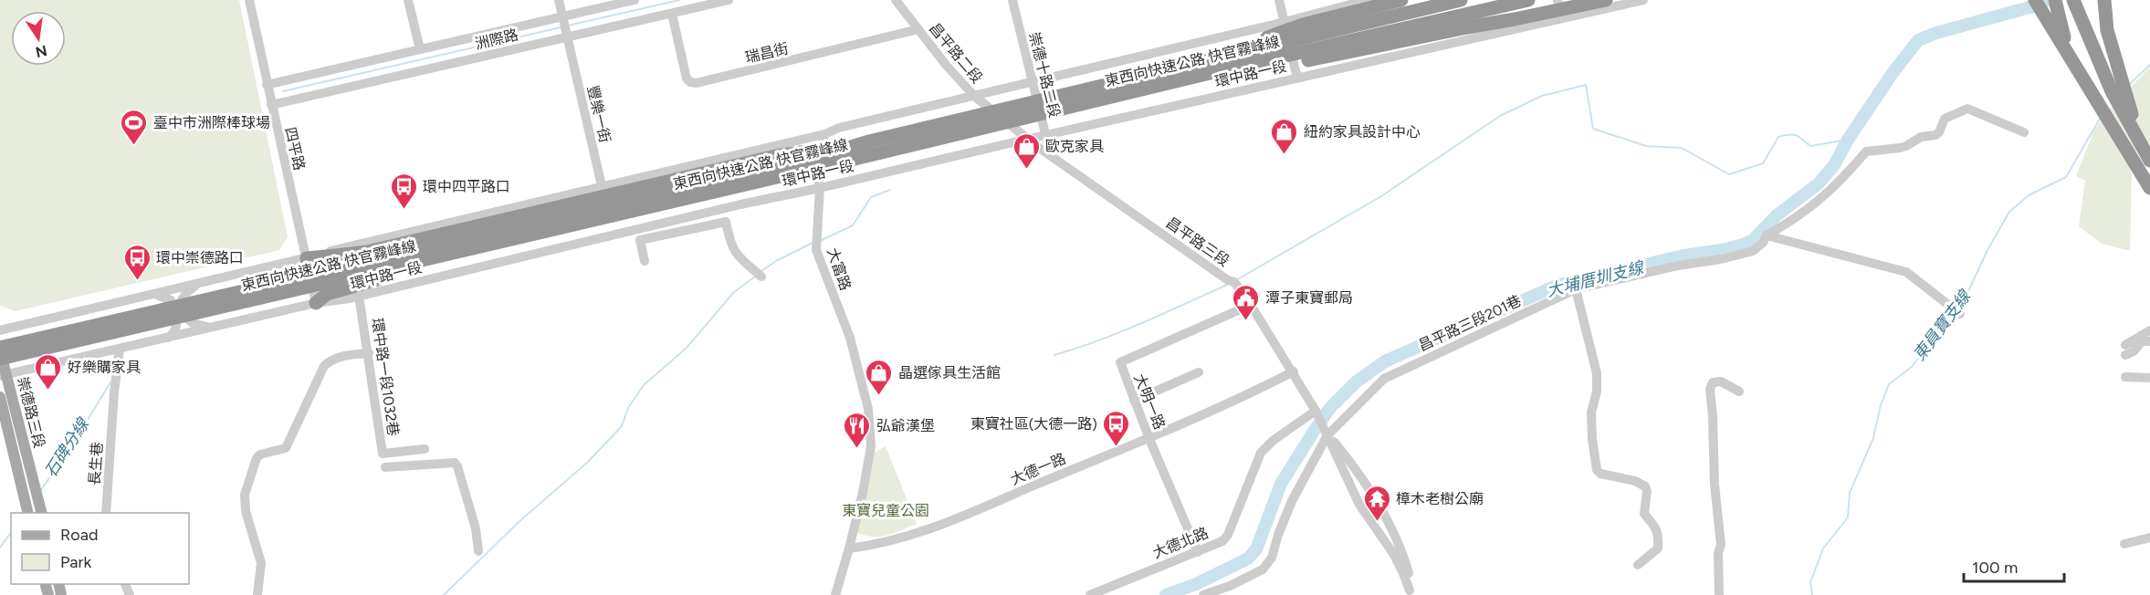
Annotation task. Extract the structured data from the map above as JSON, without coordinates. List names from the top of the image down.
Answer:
{
  "streets": {
    "highway": ["東西向快速公路 快官霧峰線"],
    "main road": ["崇德路三段"],
    "street": [
      "洲際路",
      "瑞昌街",
      "昌平路二段",
      "環中路一段",
      "崇德十路二段",
      "豐樂一街",
      "四平路",
      "昌平路三段",
      "大富路",
      "昌平路三段201巷",
      "環中路一段1032巷",
      "大明一路",
      "長生巷",
      "大德一路",
      "大德北路"
    ]
  },
  "crossings": [
    ["洲際路", "瑞昌街"],
    ["洲際路", "豐樂一街"],
    ["洲際路", "四平路"],
    ["瑞昌街", "昌平路二段"],
    ["昌平路二段", "昌平路三段"],
    ["東西向快速公路 快官霧峰線", "崇德路三段"],
    ["環中路一段", "崇德十路二段"],
    ["環中路一段", "豐樂一街"],
    ["環中路一段", "四平路"],
    ["環中路一段", "昌平路三段"],
    ["環中路一段", "大富路"],
    ["環中路一段", "環中路一段1032巷"],
    ["環中路一段", "崇德路三段"],
    ["環中路一段", "長生巷"],
    ["崇德十路二段", "昌平路三段"],
    ["昌平路三段", "昌平路三段201巷"],
    ["昌平路三段", "大明一路"],
    ["昌平路三段", "大德一路"],
    ["昌平路三段", "大德北路"],
    ["大富路", "大德一路"],
    ["大明一路", "大德一路"],
    ["大明一路", "大德北路"]
  ],
  "water": ["大埔厝圳支線", "東員寶支線", "石碑分線"],
  "parks": ["東寶兒童公園"],
  "places": {
    "sports": ["臺中市洲際棒球場"],
    "shop": [
      "紐約家具設計中心",
      "歐克家具",
      "好樂購家具",
      "晶選傢具生活館"
    ],
    "bus stop": ["環中四平路口", "環中崇德路口", "東寶社區(大德一路)"],
    "public building": ["潭子東寶郵局"],
    "restaurant": ["弘爺漢堡"],
    "temple": ["樟木老樹公廟"]
  },
  "legend": ["Road", "Park"],
  "scale_bar": "100 m",
  "north": "bottom"
}
